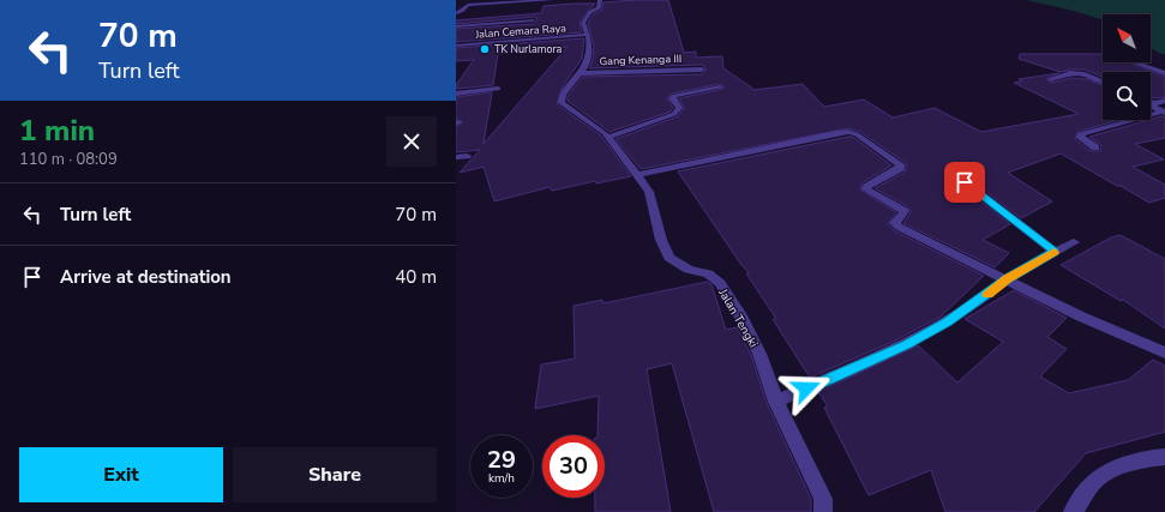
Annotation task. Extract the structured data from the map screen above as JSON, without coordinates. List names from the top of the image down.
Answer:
{
  "streets": {
    "street": ["Jalan Cemara Raya", "Gang Kenanga III", "Jalan Tengki"]
  },
  "crossings": [
    ["Jalan Cemara Raya", "Jalan Tengki"],
    ["Gang Kenanga III", "Jalan Tengki"]
  ],
  "places": ["TK Nurlamora"],
  "north": "top left",
  "page": {
    "turn": ["70 m", "Turn left"],
    "heading": ["1 min", "110 m · 08:09"],
    "list": [
      {
        "name": "Turn left",
        "value": "70 m"
      },
      {
        "name": "Arrive at destination",
        "value": "40 m"
      }
    ],
    "speed": "29 km/h",
    "limit": "30",
    "buttons": ["Exit", "Share"]
  }
}
